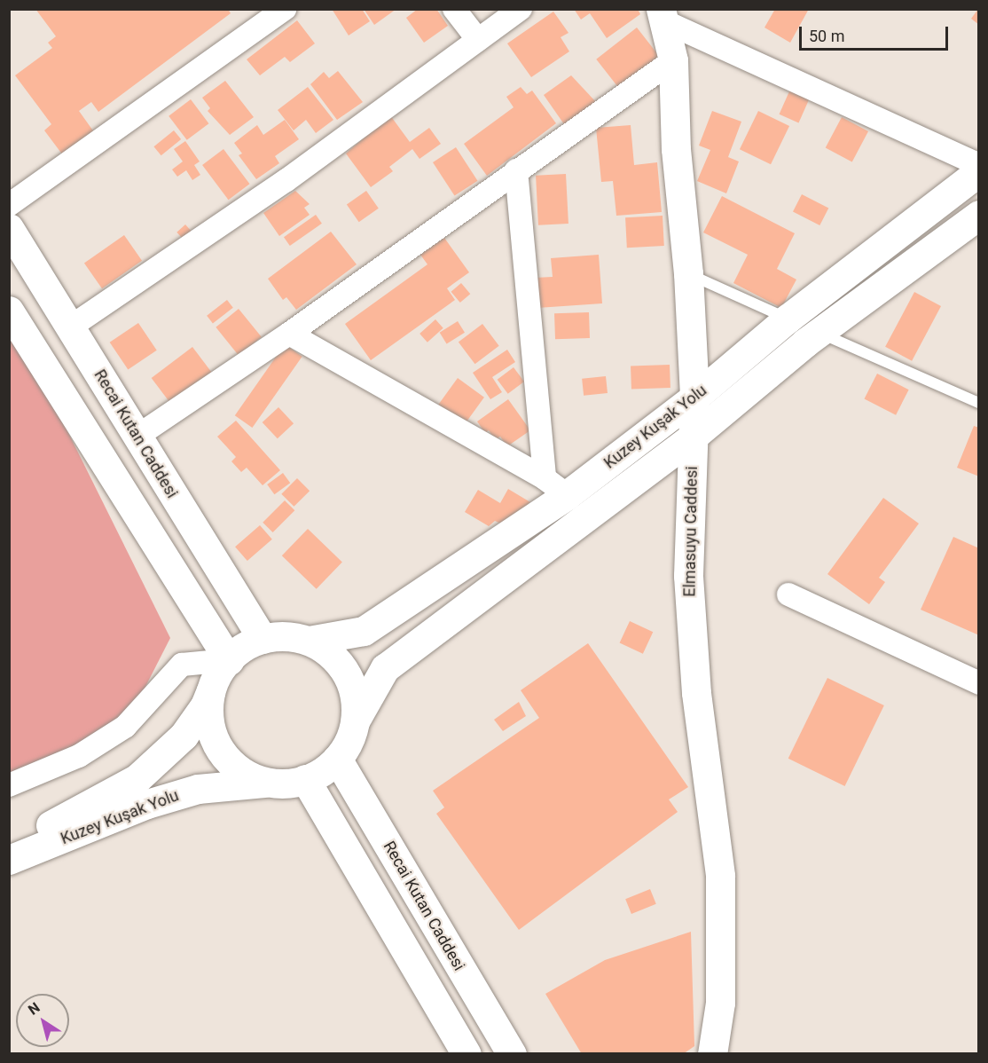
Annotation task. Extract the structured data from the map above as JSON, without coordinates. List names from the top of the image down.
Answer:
{
  "streets": {
    "main road": ["Kuzey Kuşak Yolu", "Recai Kutan Caddesi", "Elmasuyu Caddesi"]
  },
  "crossings": [
    ["Kuzey Kuşak Yolu", "Recai Kutan Caddesi"],
    ["Kuzey Kuşak Yolu", "Elmasuyu Caddesi"]
  ],
  "scale_bar": "50 m",
  "north": "top left"
}
